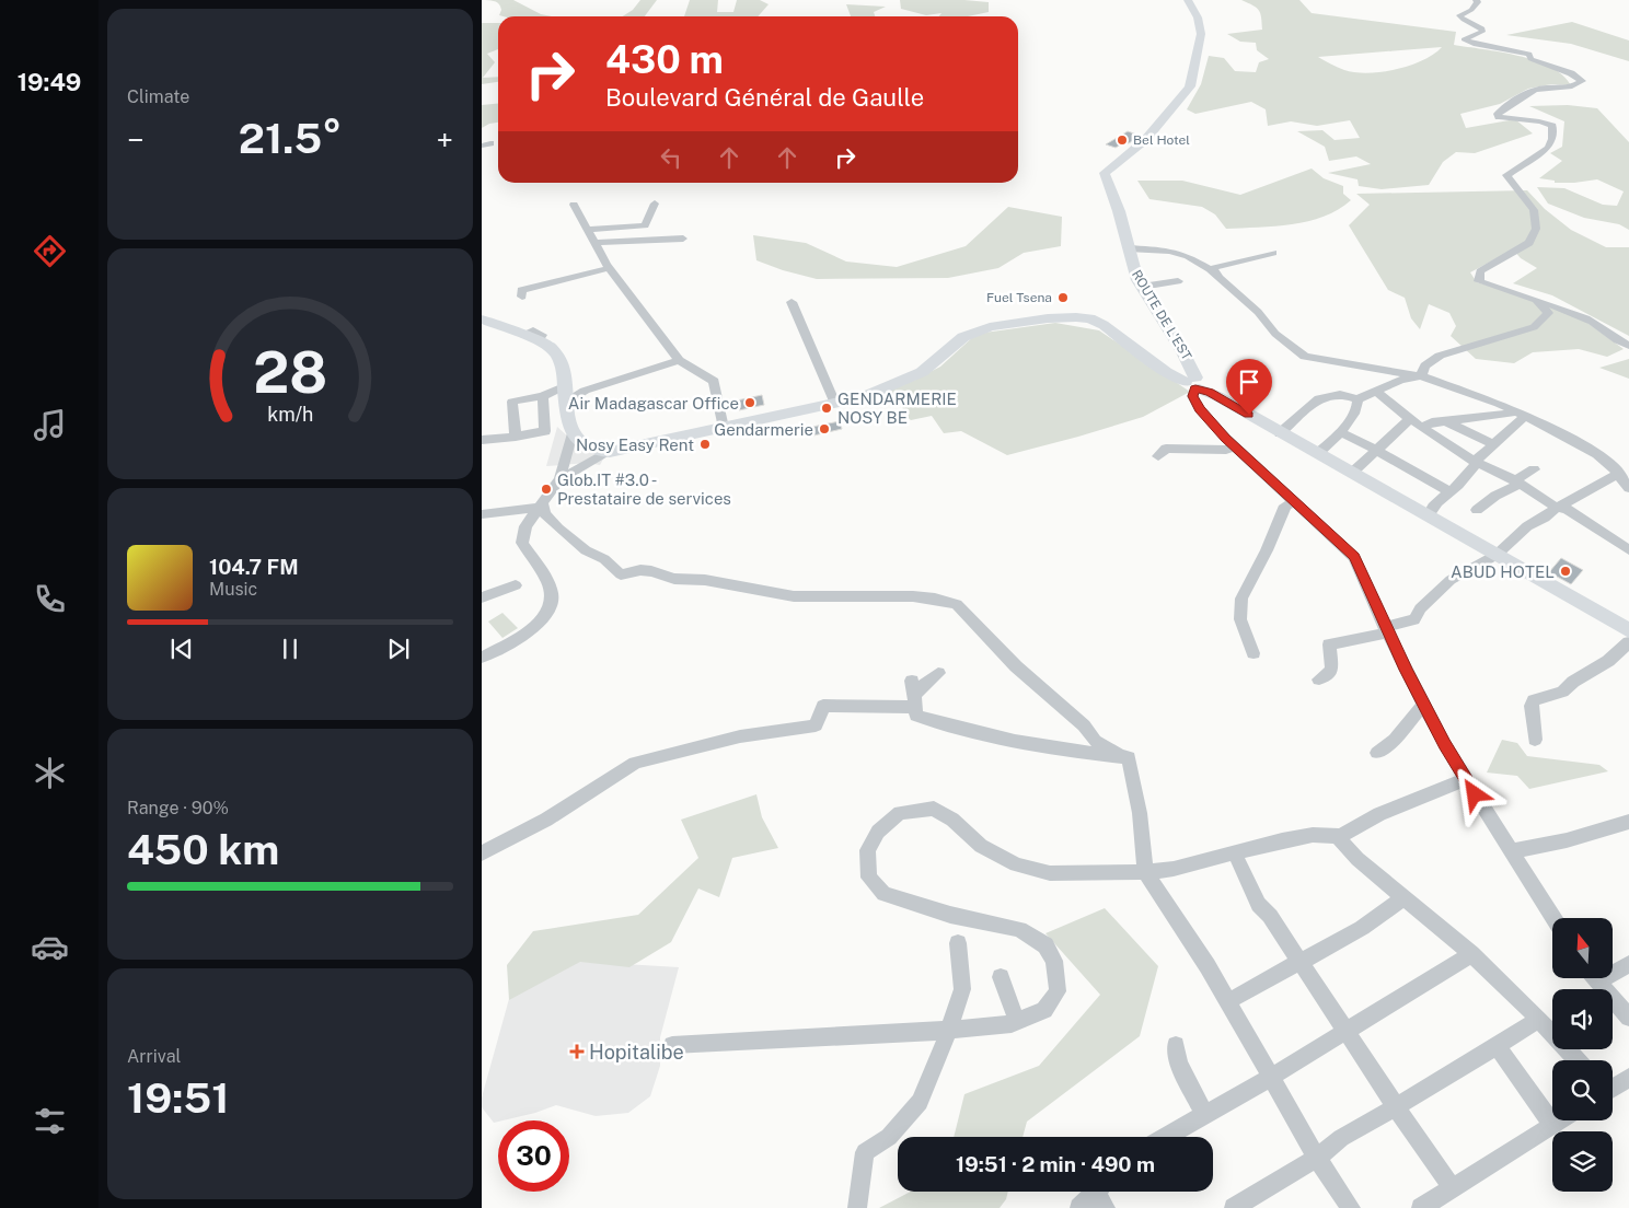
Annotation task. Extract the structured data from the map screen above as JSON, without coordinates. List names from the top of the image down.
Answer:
{
  "streets": {
    "main road": ["ROUTE DE L'EST"]
  },
  "places": {
    "other": [
      "Bel Hotel",
      "Fuel Tsena",
      "Air Madagascar Office",
      "GENDARMERIE NOSY BE",
      "Gendarmerie",
      "Nosy Easy Rent",
      "Glob.IT #3.0 - Prestataire de services",
      "ABUD HOTEL"
    ],
    "health": ["Hopitalibe"]
  },
  "north": "top",
  "page": {
    "tabs": "19:49",
    "tile": [
      "Climate",
      ["Range · 90%", "450 km"],
      ["Arrival", "19:51"]
    ],
    "turn": ["430 m", "Boulevard Général de Gaulle"],
    "heat": ["−", "21.5°", "+"],
    "song": ["104.7 FM", "Music"],
    "limit": "30",
    "trip": "19:51 · 2 min · 490 m",
    "gauge": ["28", "km/h"]
  }
}
